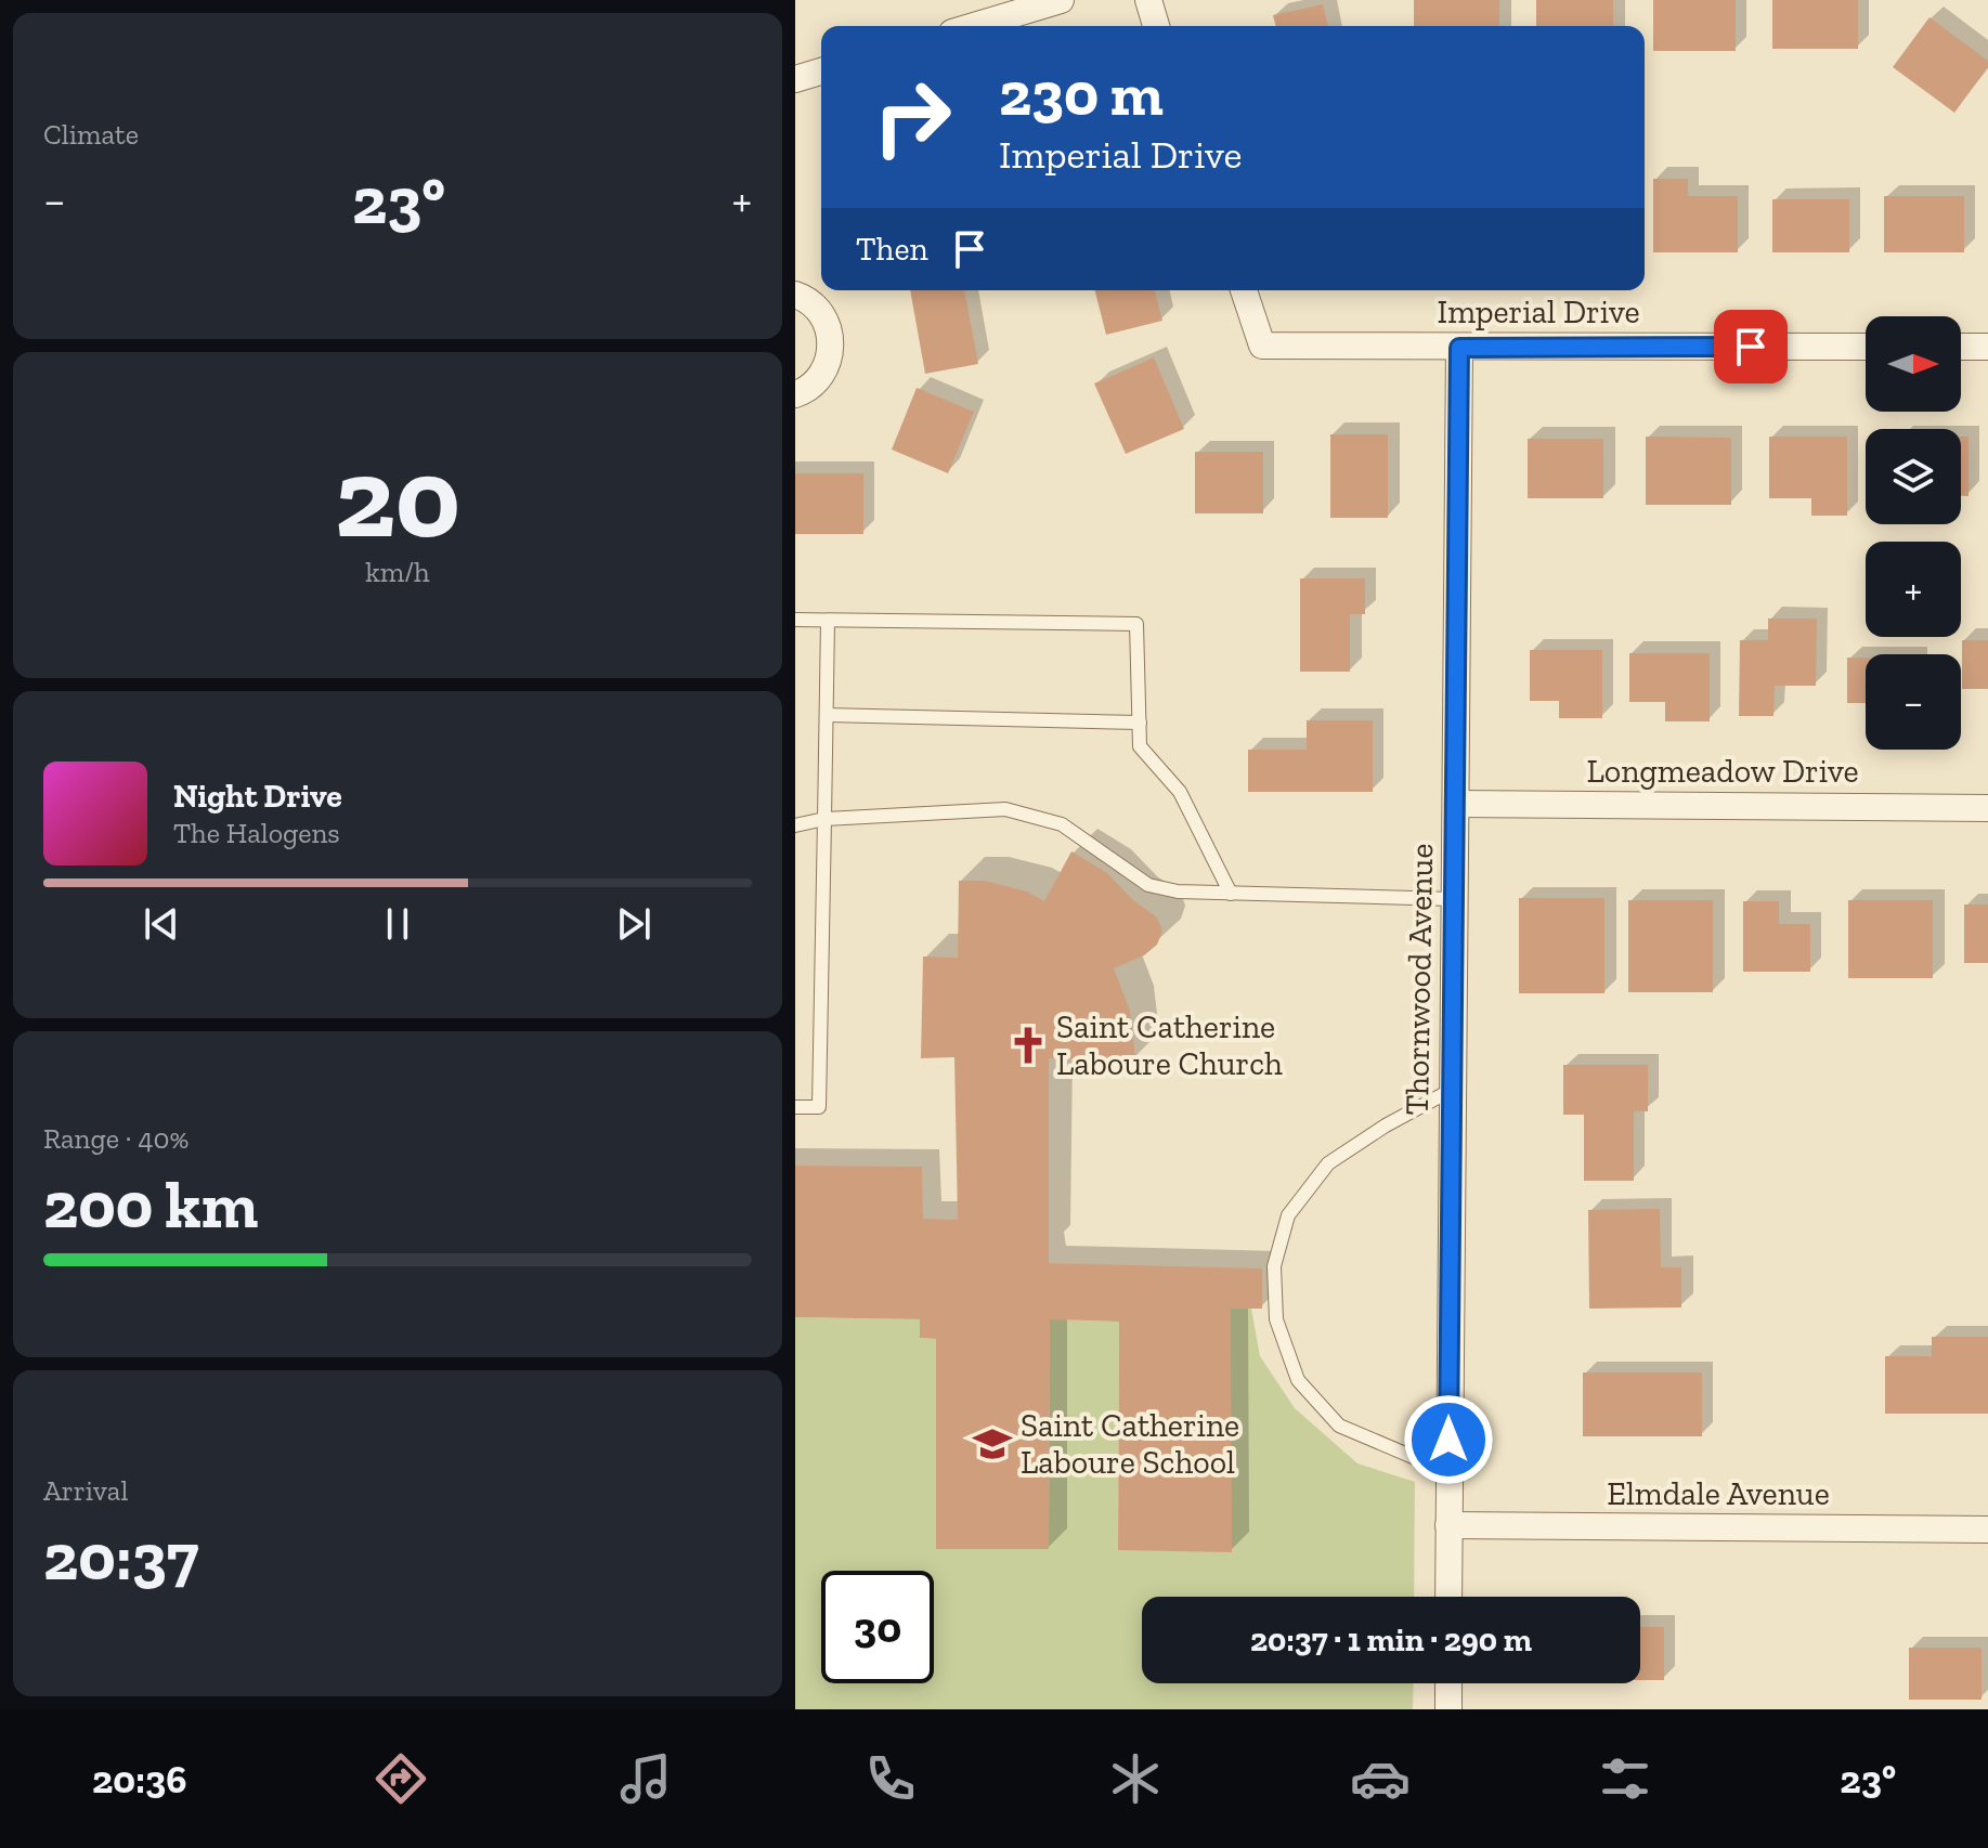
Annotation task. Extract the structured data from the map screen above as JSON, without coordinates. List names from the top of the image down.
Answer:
{
  "streets": {
    "street": [
      "Imperial Drive",
      "Longmeadow Drive",
      "Thornwood Avenue",
      "Elmdale Avenue"
    ]
  },
  "crossings": [
    ["Imperial Drive", "Thornwood Avenue"],
    ["Longmeadow Drive", "Thornwood Avenue"],
    ["Thornwood Avenue", "Elmdale Avenue"]
  ],
  "places": {
    "church": ["Saint Catherine Laboure Church"],
    "school or university": ["Saint Catherine Laboure School"]
  },
  "north": "right",
  "page": {
    "tile": [
      "Climate",
      ["20", "km/h"],
      ["Range · 40%", "200 km"],
      ["Arrival", "20:37"]
    ],
    "turn": ["230 m", "Imperial Drive"],
    "heat": ["−", "23°", "+"],
    "then": "Then",
    "map_buttons": ["+", "−"],
    "song": ["Night Drive", "The Halogens"],
    "limit": "30",
    "trip": "20:37 · 1 min · 290 m",
    "tabs": ["20:36", "23°"]
  }
}
